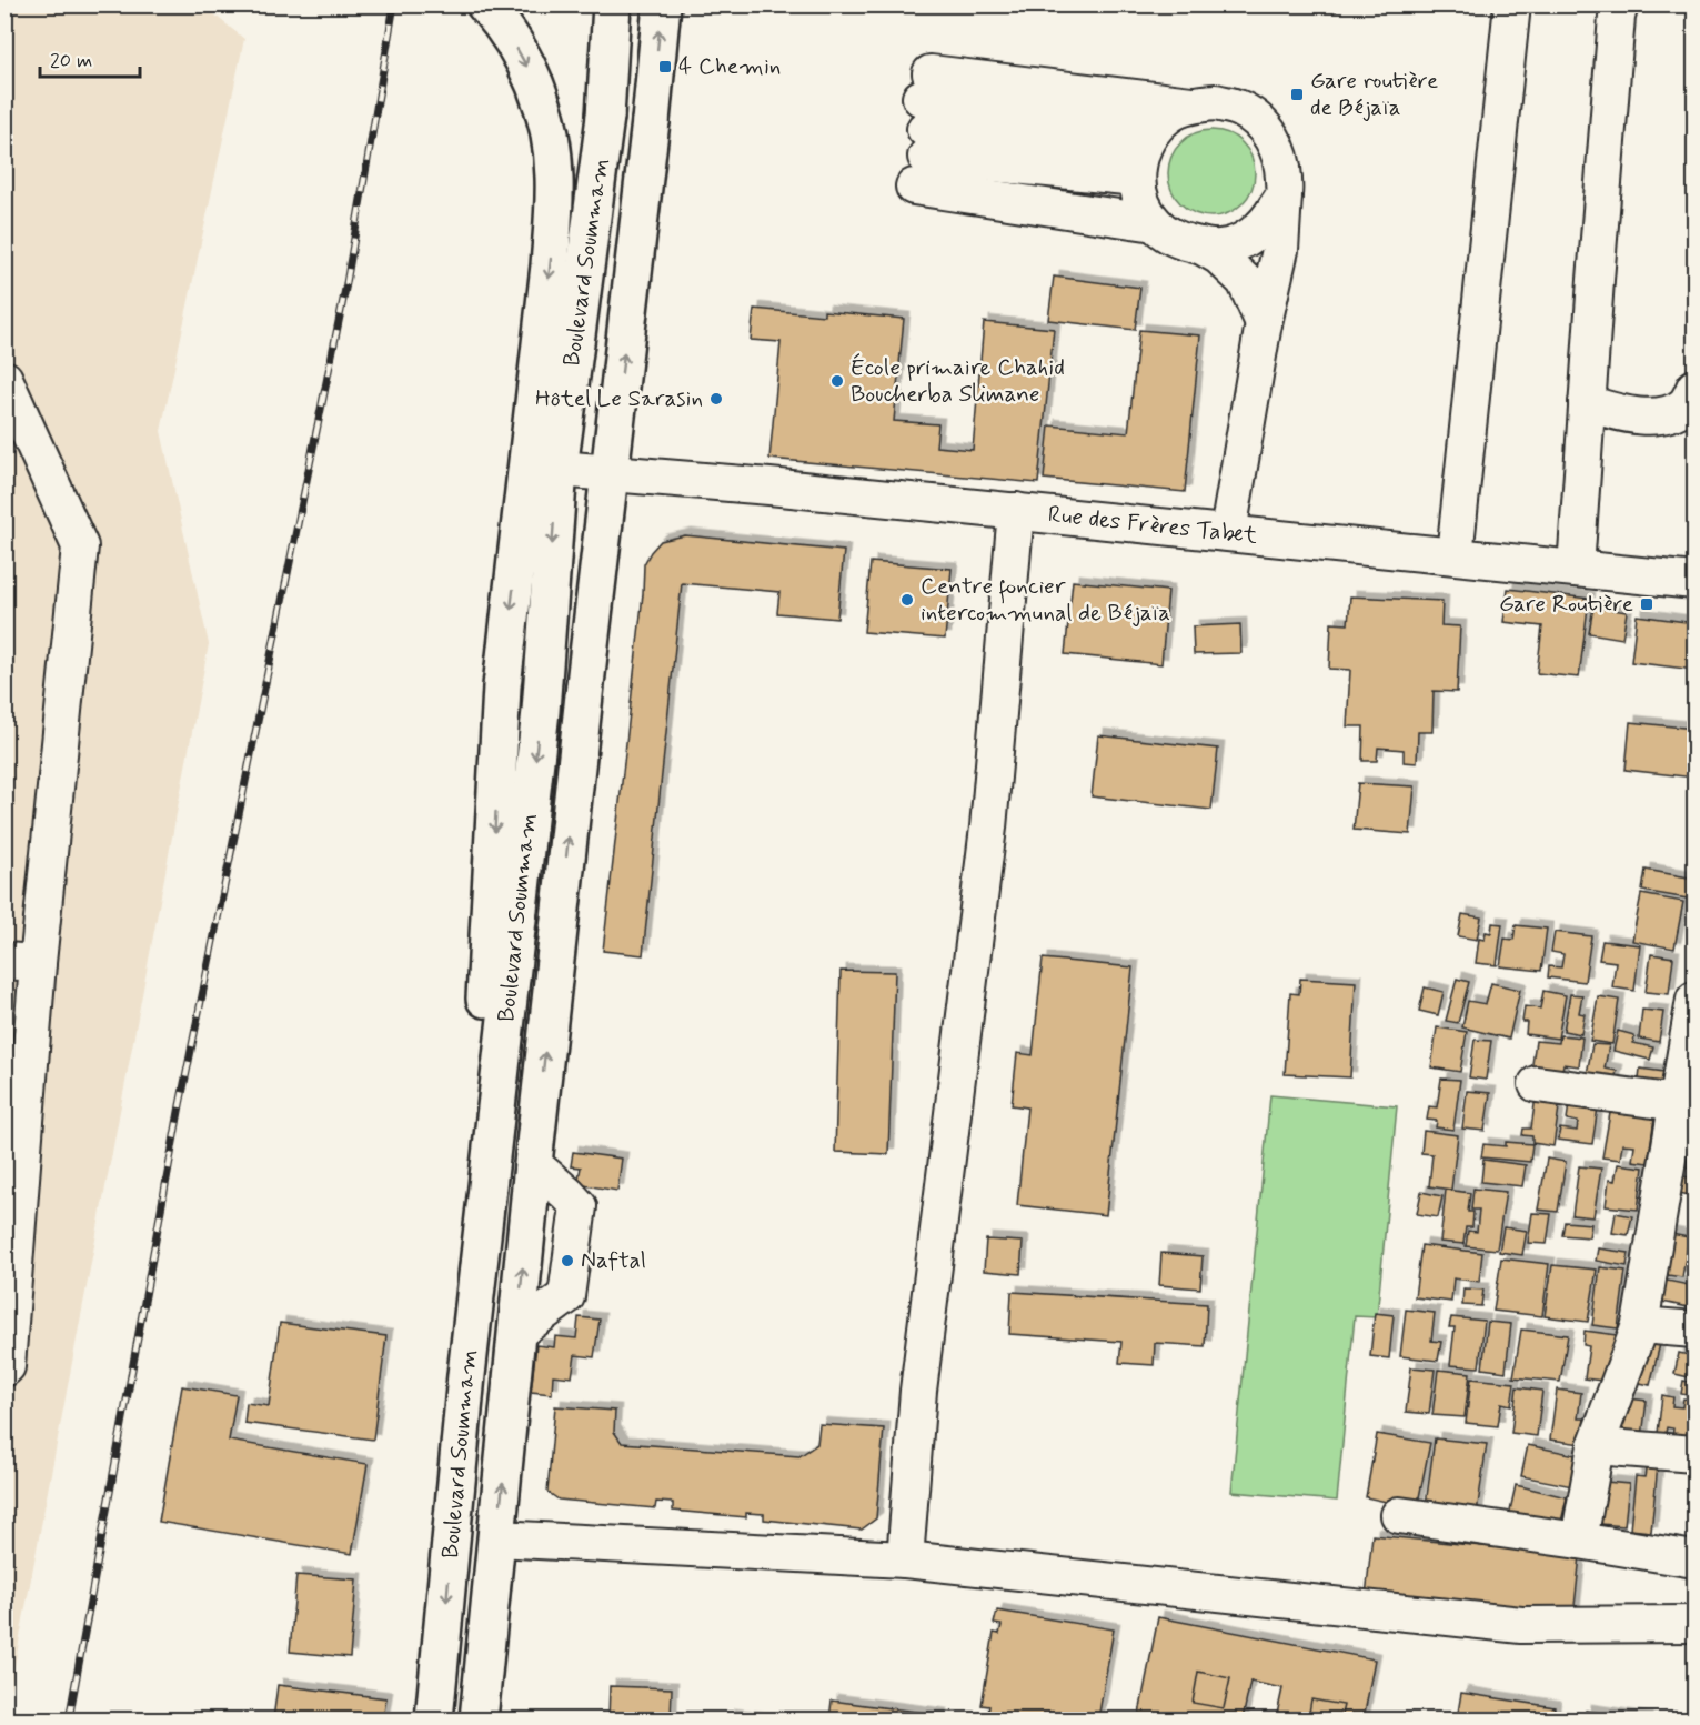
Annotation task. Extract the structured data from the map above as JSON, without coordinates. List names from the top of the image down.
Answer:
{
  "streets": {
    "main road": ["Boulevard Soummam"],
    "street": ["Rue des Frères Tabet"]
  },
  "crossings": [
    ["Boulevard Soummam", "Rue des Frères Tabet"]
  ],
  "places": {
    "transit": ["4 Chemin", "Gare routière de Béjaïa", "Gare Routière"],
    "other": [
      "École primaire Chahid Boucherba Slimane",
      "Hôtel Le Sarasin",
      "Centre foncier intercommunal de Béjaïa",
      "Naftal"
    ]
  },
  "scale_bar": "20 m"
}
